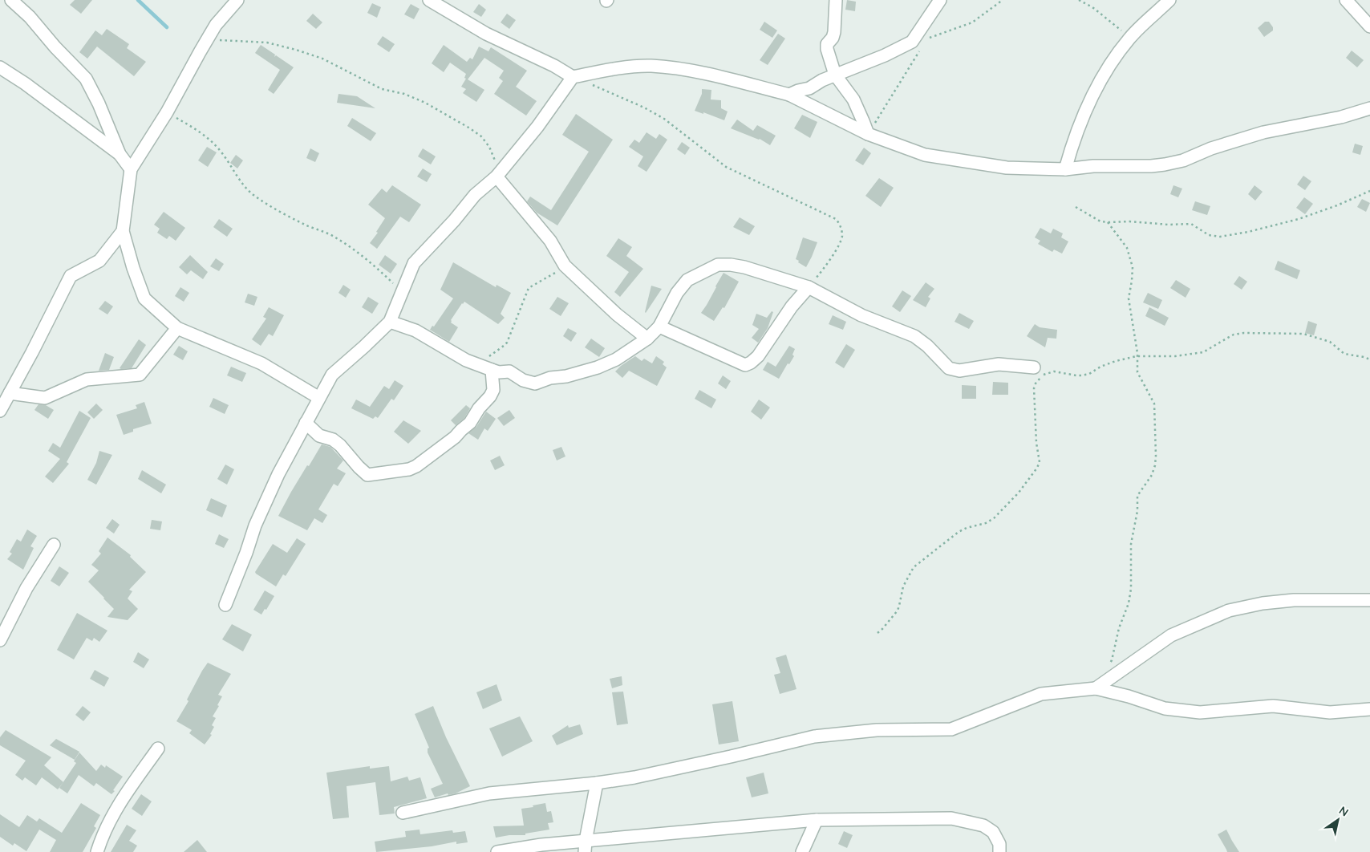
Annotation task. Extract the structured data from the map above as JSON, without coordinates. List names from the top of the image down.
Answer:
{
  "north": "top right"
}
